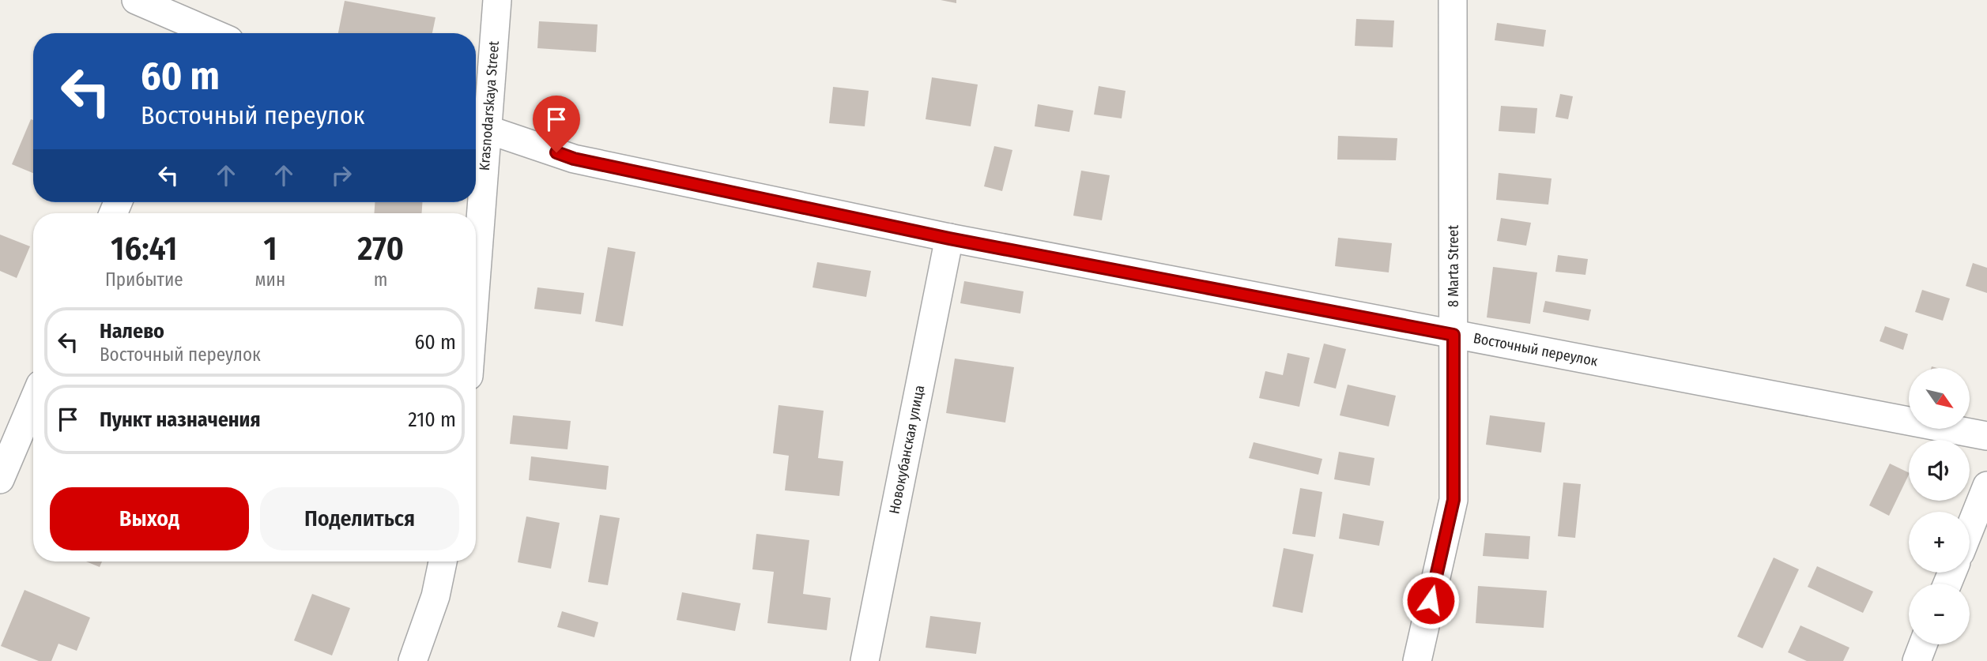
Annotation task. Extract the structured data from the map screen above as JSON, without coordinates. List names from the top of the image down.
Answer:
{
  "streets": {
    "street": [
      "Krasnodarskaya Street",
      "8 Marta Street",
      "Восточный переулок",
      "Новокубанская улица"
    ]
  },
  "crossings": [
    ["Krasnodarskaya Street", "Восточный переулок"],
    ["8 Marta Street", "Восточный переулок"],
    ["Восточный переулок", "Новокубанская улица"]
  ],
  "north": "bottom right",
  "page": {
    "turn": ["60 m", "Восточный переулок"],
    "eta": [
      "16:41",
      "Прибытие",
      "1",
      "мин",
      "270",
      "m"
    ],
    "list": [
      {
        "name": "Налево",
        "note": "Восточный переулок",
        "value": "60 m"
      },
      {
        "name": "Пункт назначения",
        "value": "210 m"
      }
    ],
    "map_buttons": ["+", "−"],
    "buttons": ["Выход", "Поделиться"]
  }
}
